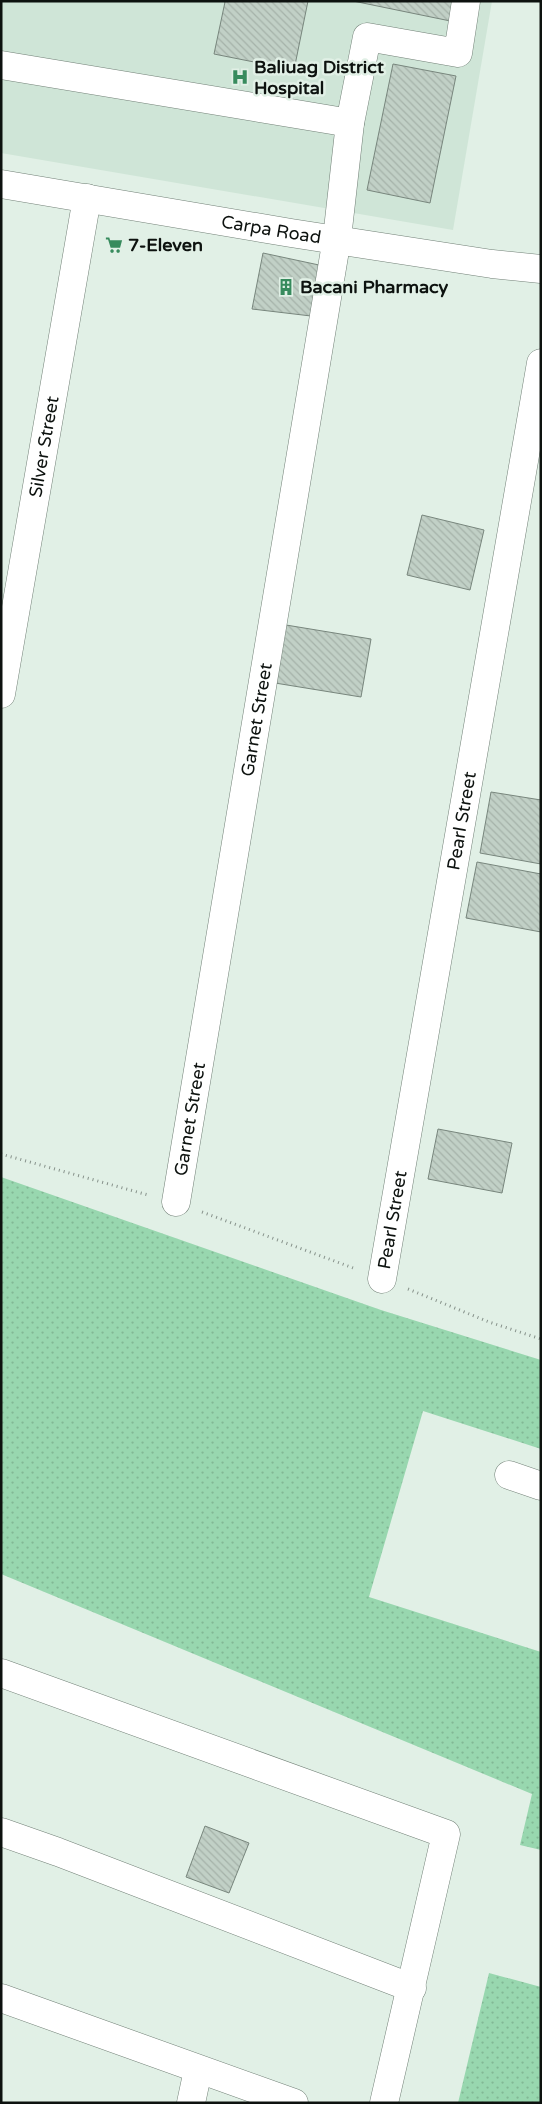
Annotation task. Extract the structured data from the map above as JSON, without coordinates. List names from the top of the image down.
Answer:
{
  "streets": {
    "street": [
      "Carpa Road",
      "Silver Street",
      "Garnet Street",
      "Pearl Street"
    ]
  },
  "crossings": [
    ["Carpa Road", "Silver Street"],
    ["Carpa Road", "Garnet Street"]
  ],
  "places": {
    "hospital": ["Baliuag District Hospital"],
    "supermarket": ["7-Eleven"],
    "building": ["Bacani Pharmacy"]
  }
}
